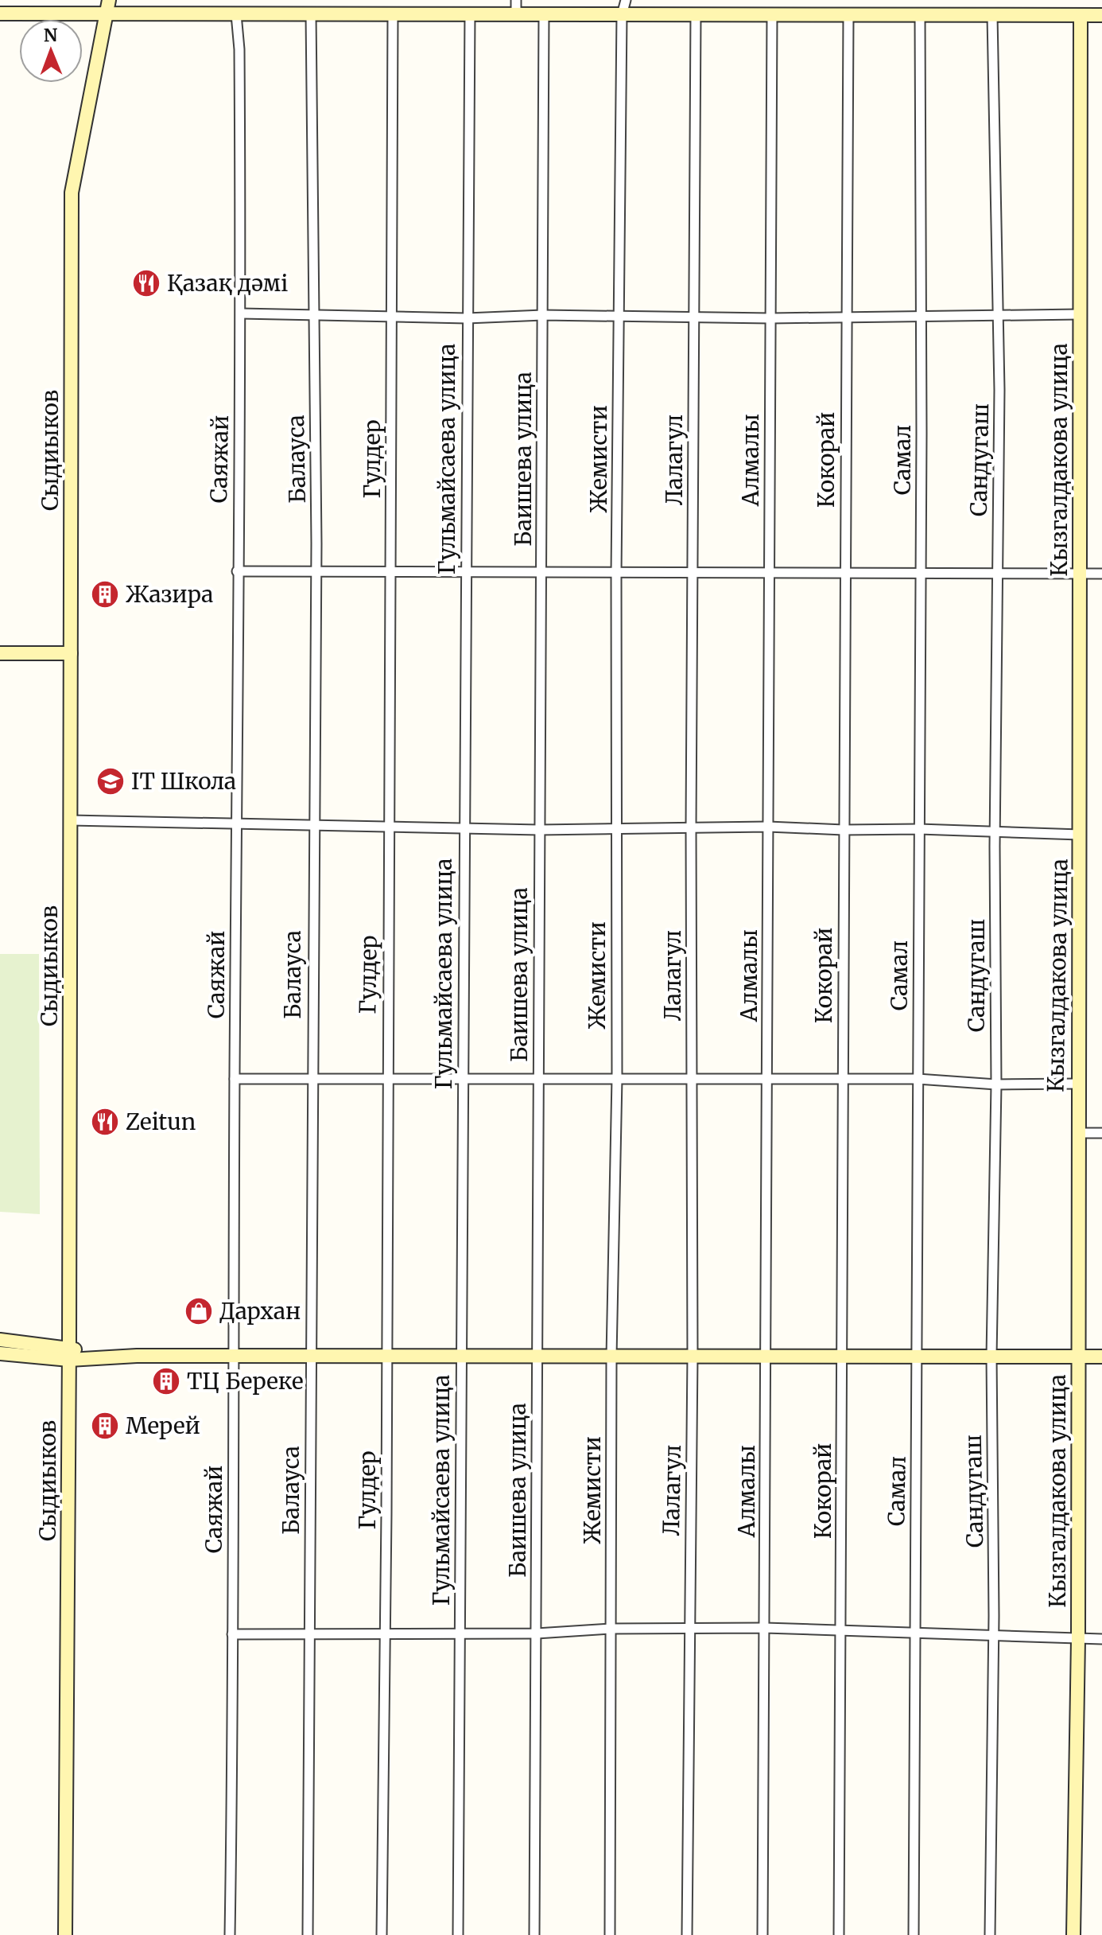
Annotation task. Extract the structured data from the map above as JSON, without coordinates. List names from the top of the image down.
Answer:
{
  "streets": {
    "street": [
      "Сыдиыков",
      "Саяжай",
      "Балауса",
      "Гулдер",
      "Гульмайсаева улица",
      "Баишева улица",
      "Жемисти",
      "Лалагул",
      "Алмалы",
      "Кокорай",
      "Самал",
      "Сандугаш",
      "Кызгалдакова улица"
    ]
  },
  "places": {
    "restaurant": ["Қазақ дәмі", "Zeitun"],
    "building": ["Жазира", "ТЦ Береке", "Мерей"],
    "school or university": ["IT Школа"],
    "shop": ["Дархан"]
  },
  "north": "top"
}
